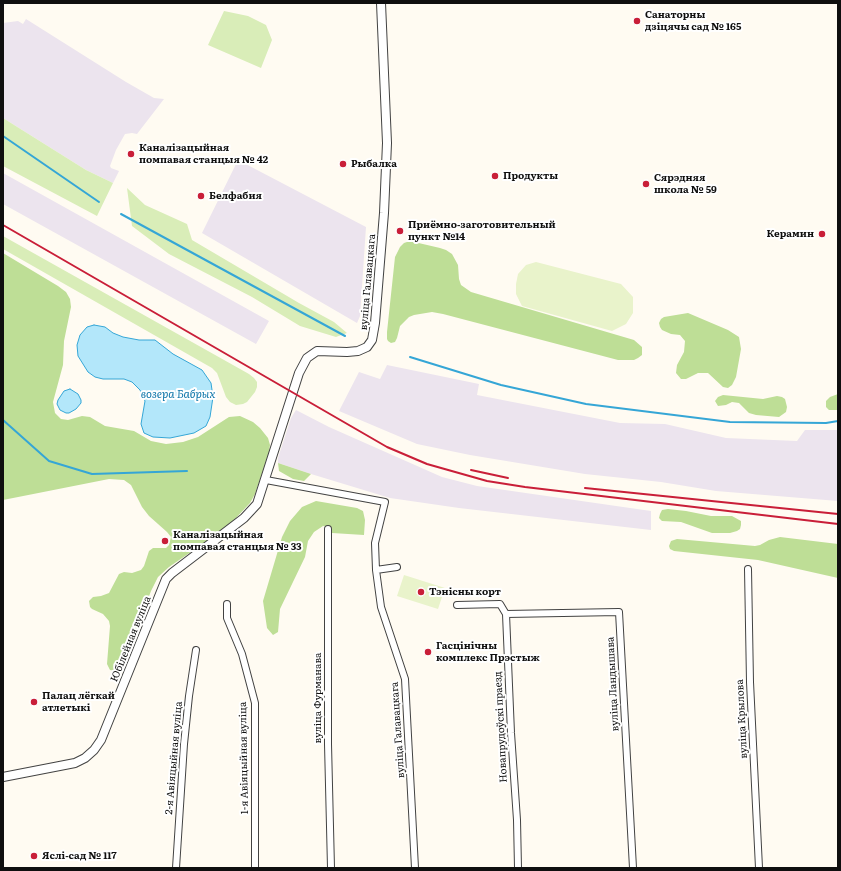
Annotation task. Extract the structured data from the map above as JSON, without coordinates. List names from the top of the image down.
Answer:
{
  "streets": {
    "street": [
      "вуліца Галавацкага",
      "Юбілейная вуліца",
      "вуліца Ландышава",
      "вуліца Фурманава",
      "вуліца Крылова",
      "Новапрудоўскі праезд",
      "2-я Авіяцыйная вуліца",
      "1-я Авіяцыйная вуліца"
    ]
  },
  "crossings": [
    ["вуліца Галавацкага", "Юбілейная вуліца"],
    ["вуліца Ландышава", "Новапрудоўскі праезд"]
  ],
  "water": ["возера Бабрых"],
  "places": [
    "Санаторны дзіцячы сад № 165",
    "Каналізацыйная помпавая станцыя № 42",
    "Рыбалка",
    "Продукты",
    "Сярэдняя школа № 59",
    "Белфабия",
    "Приёмно-заготовительный пункт №14",
    "Керамин",
    "Каналізацыйная помпавая станцыя № 33",
    "Тэнісны корт",
    "Гасцінічны комплекс Прэстыж",
    "Палац лёгкай атлетыкі",
    "Яслі-сад № 117"
  ]
}
